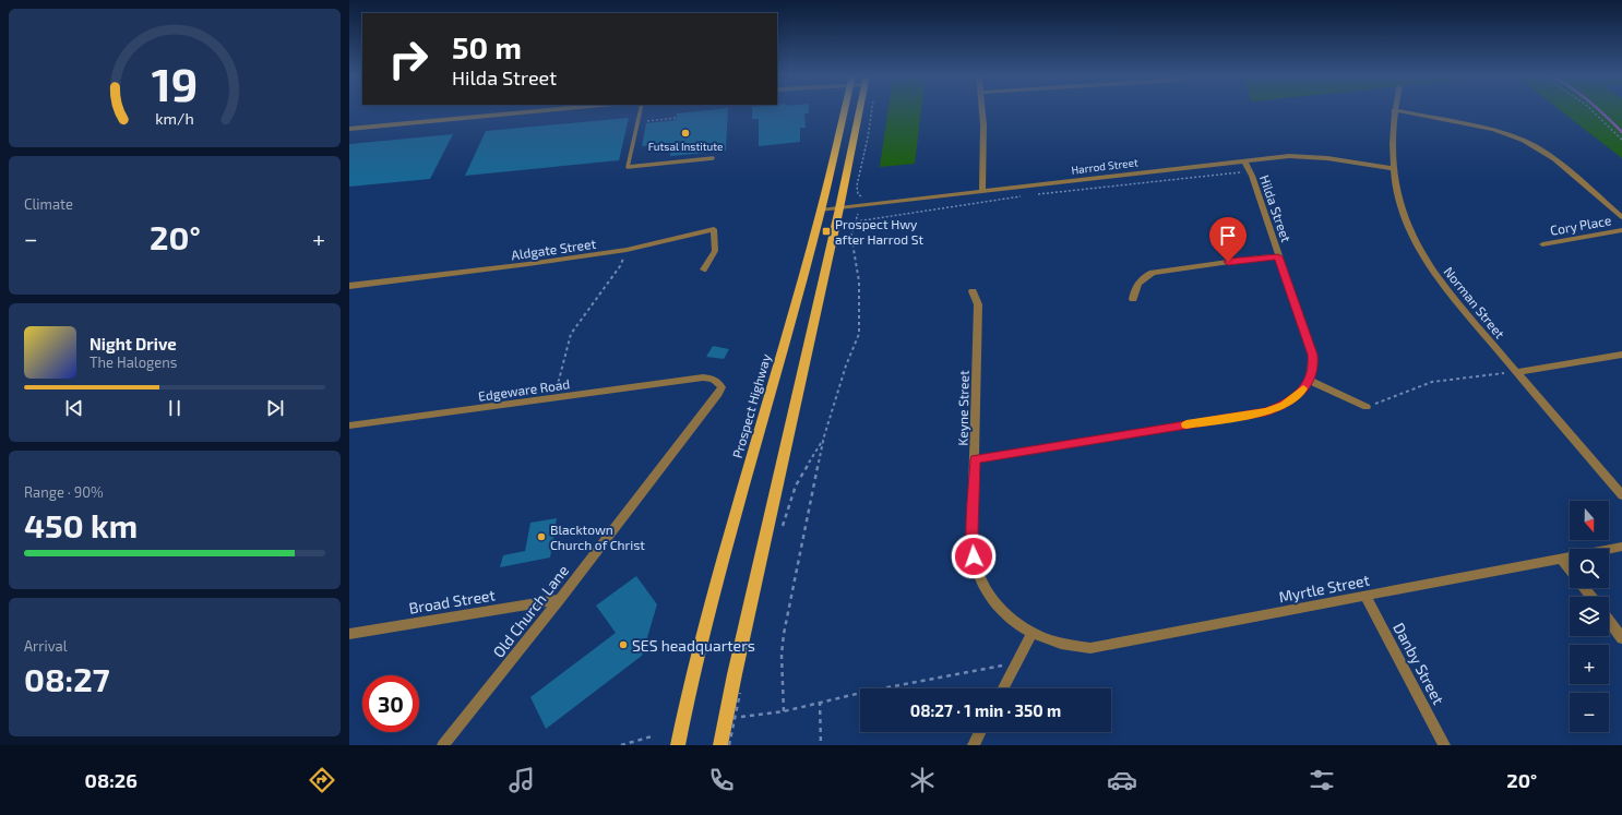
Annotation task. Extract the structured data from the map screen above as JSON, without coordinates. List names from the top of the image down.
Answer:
{
  "streets": {
    "main road": ["Prospect Highway"],
    "street": [
      "Harrod Street",
      "Hilda Street",
      "Cory Place",
      "Aldgate Street",
      "Norman Street",
      "Edgeware Road",
      "Keyne Street",
      "Myrtle Street",
      "Broad Street",
      "Old Church Lane",
      "Danby Street"
    ]
  },
  "crossings": [
    ["Harrod Street", "Hilda Street"],
    ["Harrod Street", "Norman Street"],
    ["Harrod Street", "Prospect Highway"],
    ["Edgeware Road", "Old Church Lane"],
    ["Keyne Street", "Myrtle Street"],
    ["Myrtle Street", "Danby Street"],
    ["Broad Street", "Old Church Lane"]
  ],
  "places": {
    "other": ["Futsal Institute", "Blacktown Church of Christ", "SES headquarters"],
    "transit": ["Prospect Hwy after Harrod St"]
  },
  "north": "bottom",
  "page": {
    "turn": ["50 m", "Hilda Street"],
    "tile": [
      "Climate",
      ["Range · 90%", "450 km"],
      ["Arrival", "08:27"]
    ],
    "heat": ["−", "20°", "+"],
    "song": ["Night Drive", "The Halogens"],
    "map_buttons": ["+", "−"],
    "limit": "30",
    "trip": "08:27 · 1 min · 350 m",
    "tabs": ["08:26", "20°"],
    "gauge": ["19", "km/h"]
  }
}
